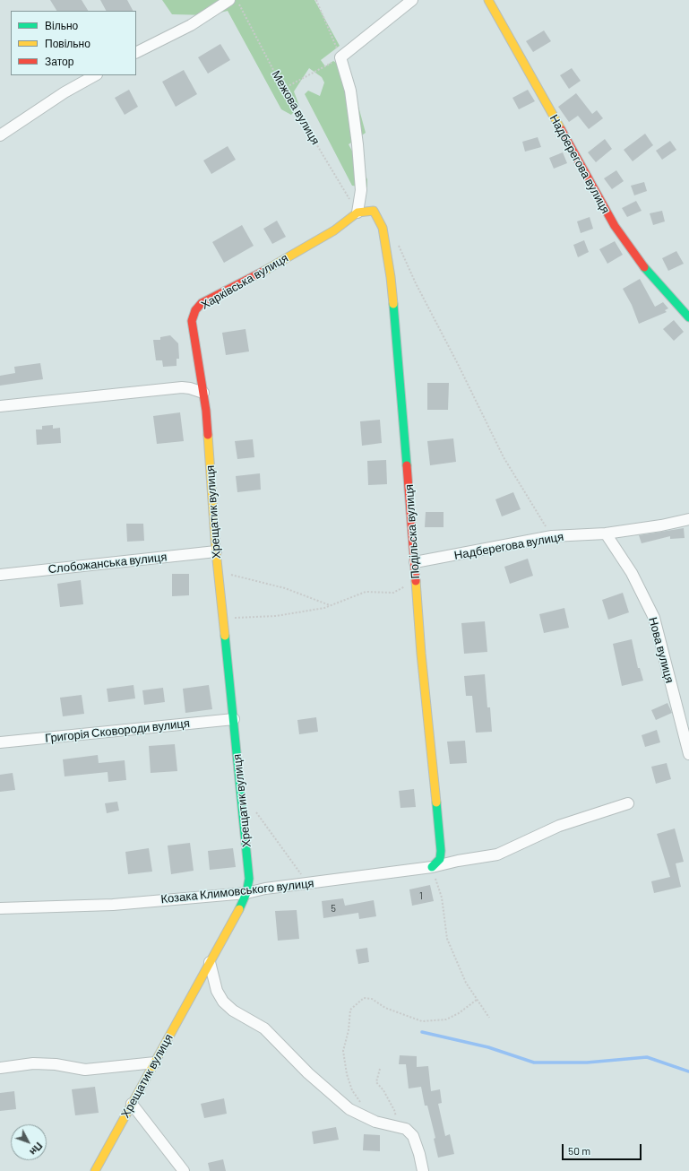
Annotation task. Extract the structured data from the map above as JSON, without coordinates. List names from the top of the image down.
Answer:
{
  "streets": {
    "street": [
      "Надберегова вулиця",
      "Харківська вулиця",
      "Хрещатик вулиця",
      "Подільска вулиця",
      "Слобожанська вулиця",
      "Нова вулиця",
      "Григорія Сковороди вулиця",
      "Козака Климовського вулиця"
    ],
    "path": ["Межова вулиця"]
  },
  "crossings": [
    ["Межова вулиця", "Харківська вулиця"],
    ["Межова вулиця", "Подільска вулиця"],
    ["Надберегова вулиця", "Подільска вулиця"],
    ["Надберегова вулиця", "Нова вулиця"],
    ["Харківська вулиця", "Хрещатик вулиця"],
    ["Харківська вулиця", "Подільска вулиця"],
    ["Хрещатик вулиця", "Слобожанська вулиця"],
    ["Хрещатик вулиця", "Григорія Сковороди вулиця"],
    ["Хрещатик вулиця", "Козака Климовського вулиця"],
    ["Подільска вулиця", "Козака Климовського вулиця"]
  ],
  "house_numbers": ["1", "5"],
  "legend": ["Вільно", "Повільно", "Затор"],
  "scale_bar": "50 m",
  "north": "bottom right"
}
